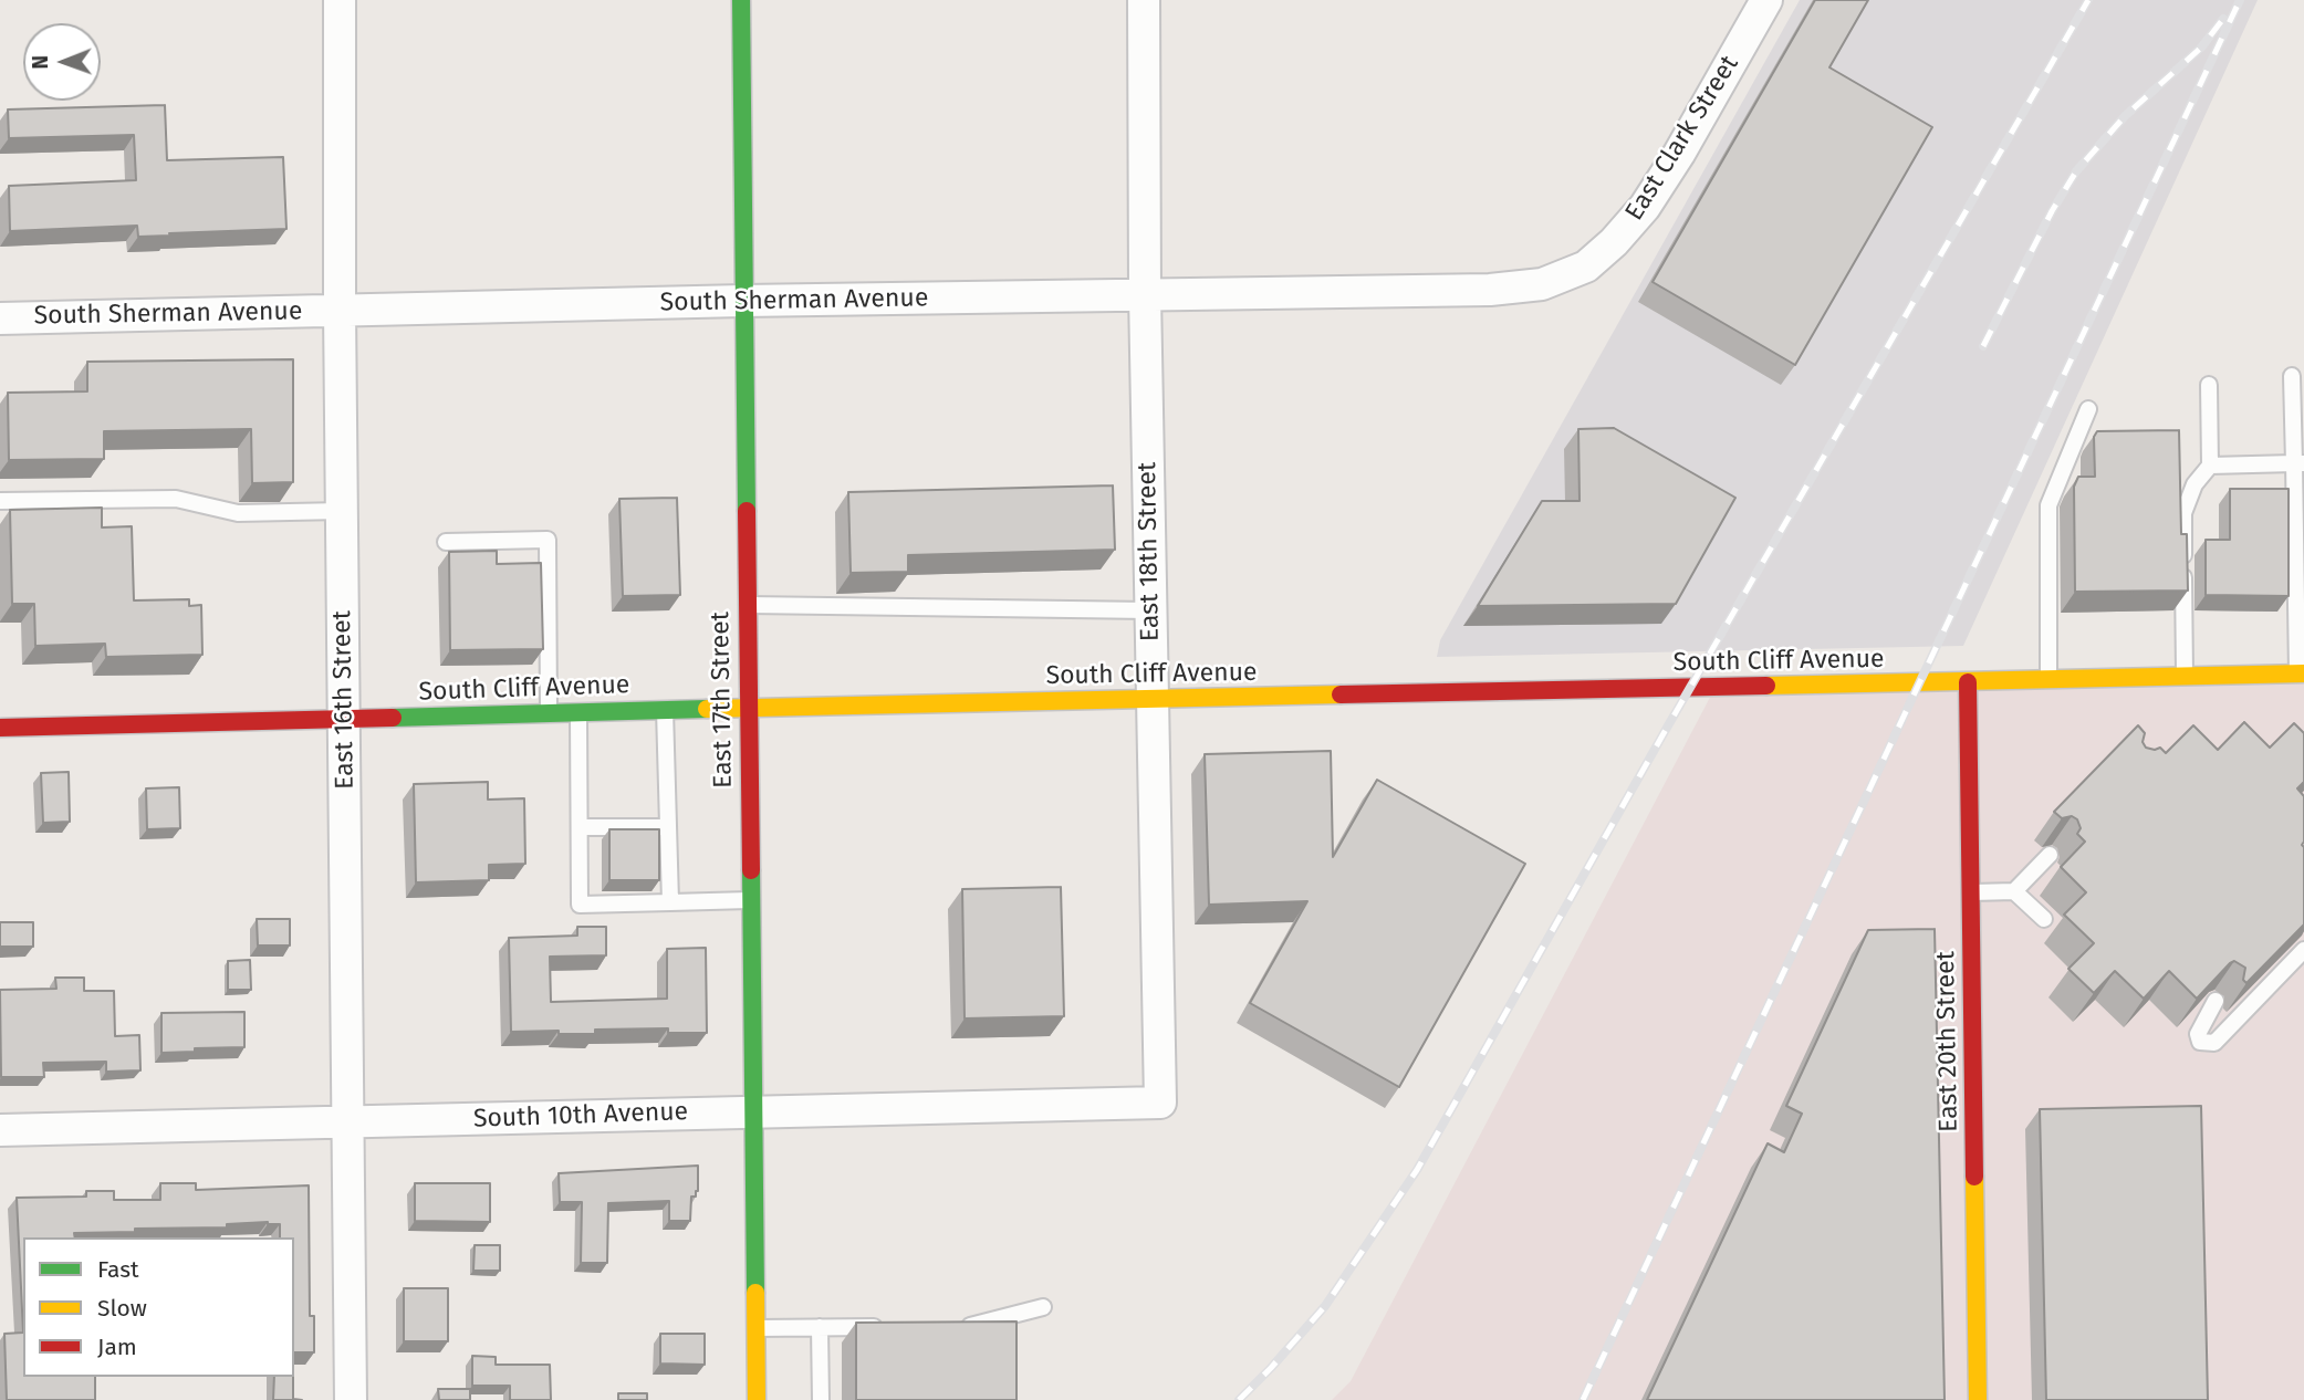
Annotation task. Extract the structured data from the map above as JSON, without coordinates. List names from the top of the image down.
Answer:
{
  "streets": {
    "main road": ["South Cliff Avenue", "East 17th Street", "East 20th Street"],
    "street": [
      "East Clark Street",
      "South Sherman Avenue",
      "East 18th Street",
      "East 16th Street",
      "South 10th Avenue"
    ]
  },
  "crossings": [
    ["East Clark Street", "South Sherman Avenue"],
    ["South Sherman Avenue", "East 18th Street"],
    ["South Sherman Avenue", "East 16th Street"],
    ["South Sherman Avenue", "East 17th Street"],
    ["East 18th Street", "South Cliff Avenue"],
    ["East 18th Street", "South 10th Avenue"],
    ["South Cliff Avenue", "East 16th Street"],
    ["South Cliff Avenue", "East 17th Street"],
    ["South Cliff Avenue", "East 20th Street"],
    ["East 16th Street", "South 10th Avenue"],
    ["East 17th Street", "South 10th Avenue"]
  ],
  "legend": ["Fast", "Slow", "Jam"],
  "north": "left"
}
